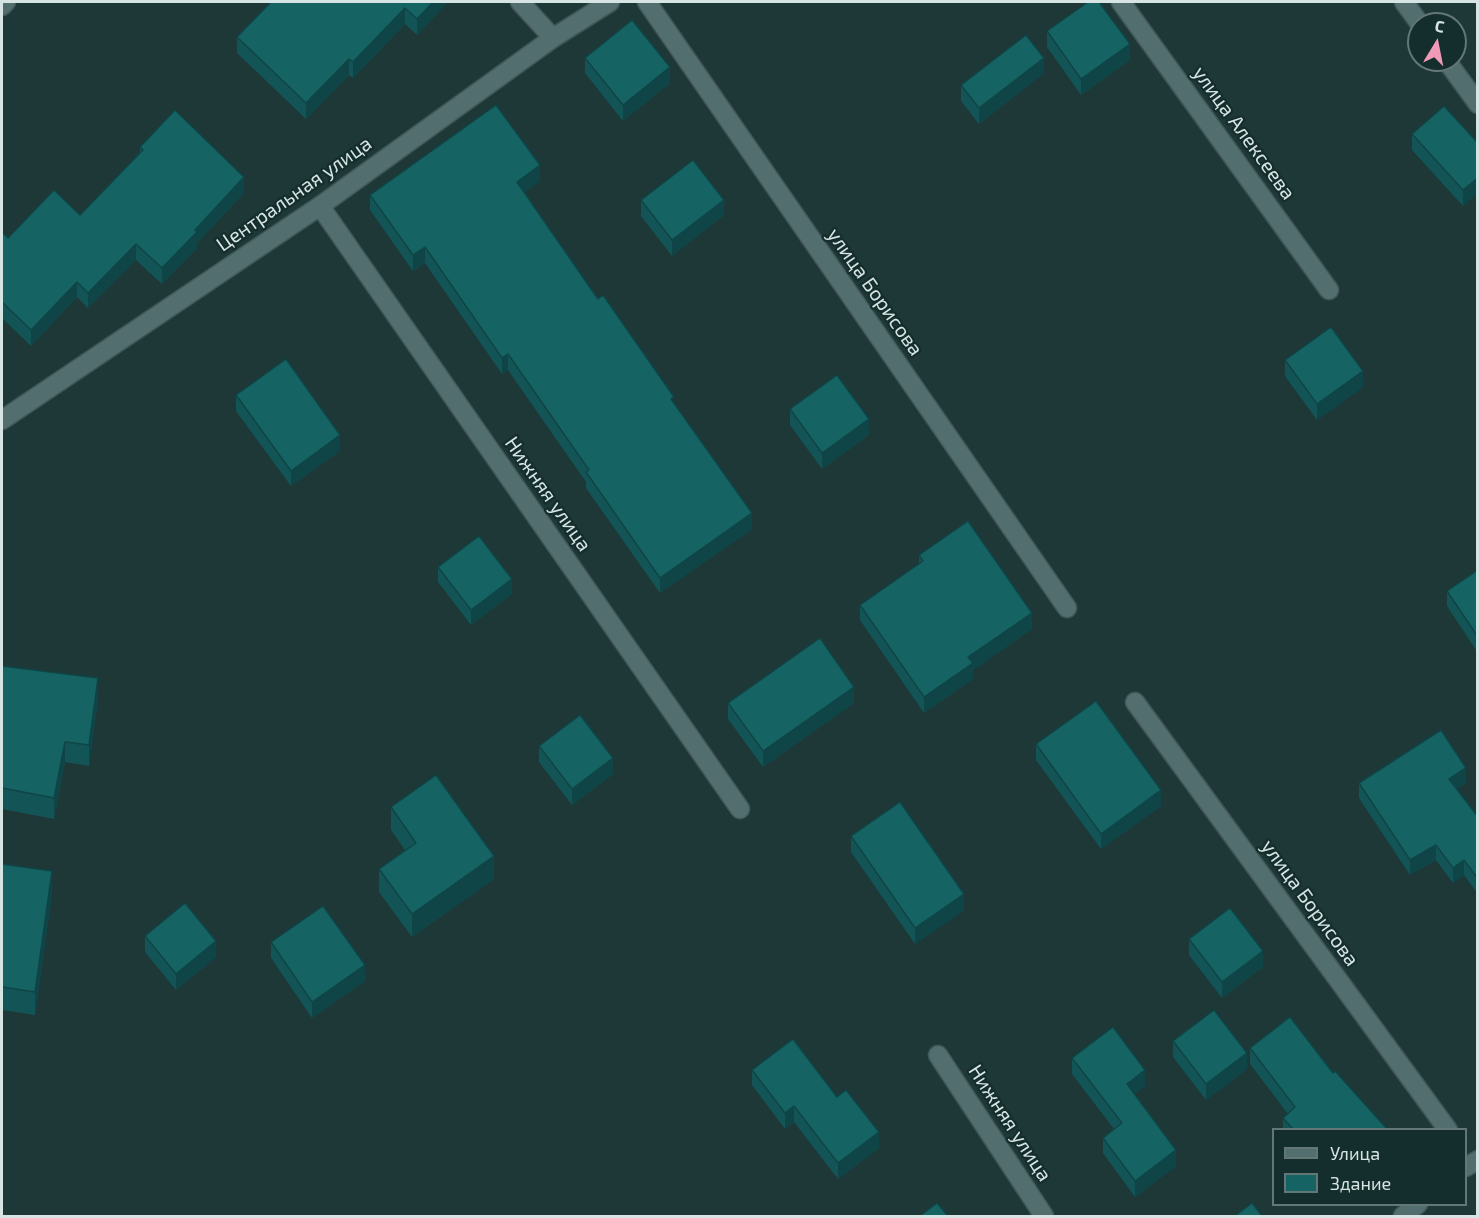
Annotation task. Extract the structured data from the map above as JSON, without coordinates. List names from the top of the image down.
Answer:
{
  "streets": {
    "street": [
      "улица Алексеева",
      "Центральная улица",
      "улица Борисова",
      "Нижняя улица"
    ]
  },
  "crossings": [
    ["Центральная улица", "Нижняя улица"]
  ],
  "legend": ["Улица", "Здание"],
  "north": "top"
}
